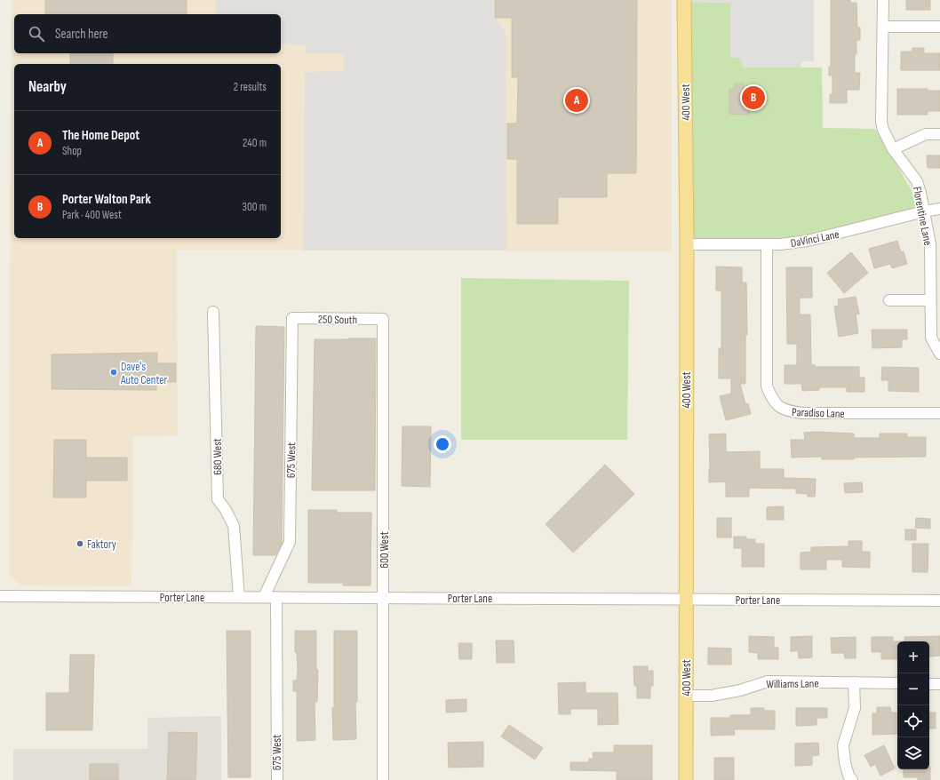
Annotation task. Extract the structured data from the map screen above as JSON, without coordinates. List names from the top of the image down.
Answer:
{
  "streets": {
    "main road": ["400 West"],
    "street": [
      "Florentine Lane",
      "DaVinci Lane",
      "250 South",
      "Paradiso Lane",
      "680 West",
      "675 West",
      "600 West",
      "Porter Lane",
      "Williams Lane"
    ]
  },
  "crossings": [
    ["400 West", "DaVinci Lane"],
    ["400 West", "Porter Lane"],
    ["400 West", "Williams Lane"],
    ["Florentine Lane", "DaVinci Lane"],
    ["DaVinci Lane", "Paradiso Lane"],
    ["250 South", "675 West"],
    ["250 South", "600 West"],
    ["680 West", "Porter Lane"],
    ["675 West", "Porter Lane"],
    ["600 West", "Porter Lane"]
  ],
  "places": ["Dave's Auto Center", "Faktory"],
  "page": {
    "search": "Search here",
    "heading": ["Nearby", "2 results"],
    "pins": ["B", "A"],
    "list": [
      {
        "mark": "A",
        "name": "The Home Depot",
        "note": "Shop",
        "value": "240 m"
      },
      {
        "mark": "B",
        "name": "Porter Walton Park",
        "note": "Park · 400 West",
        "value": "300 m"
      }
    ],
    "map_buttons": ["+", "−"]
  }
}
